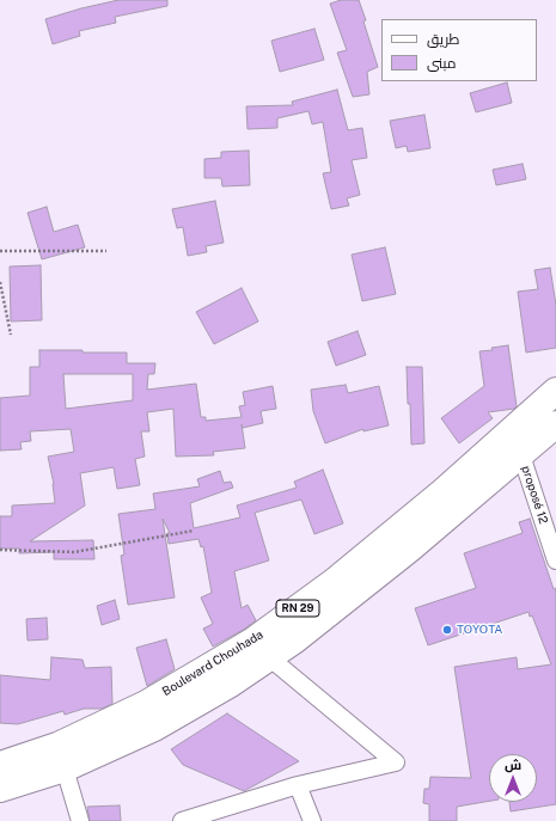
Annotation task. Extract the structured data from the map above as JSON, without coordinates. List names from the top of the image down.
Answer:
{
  "streets": {
    "highway": ["RN 29", "Boulevard Chouhada"],
    "street": ["proposé 12"]
  },
  "crossings": [
    ["proposé 12", "RN 29"]
  ],
  "places": ["TOYOTA"],
  "legend": ["طريق", "مبنى"],
  "north": "top"
}
